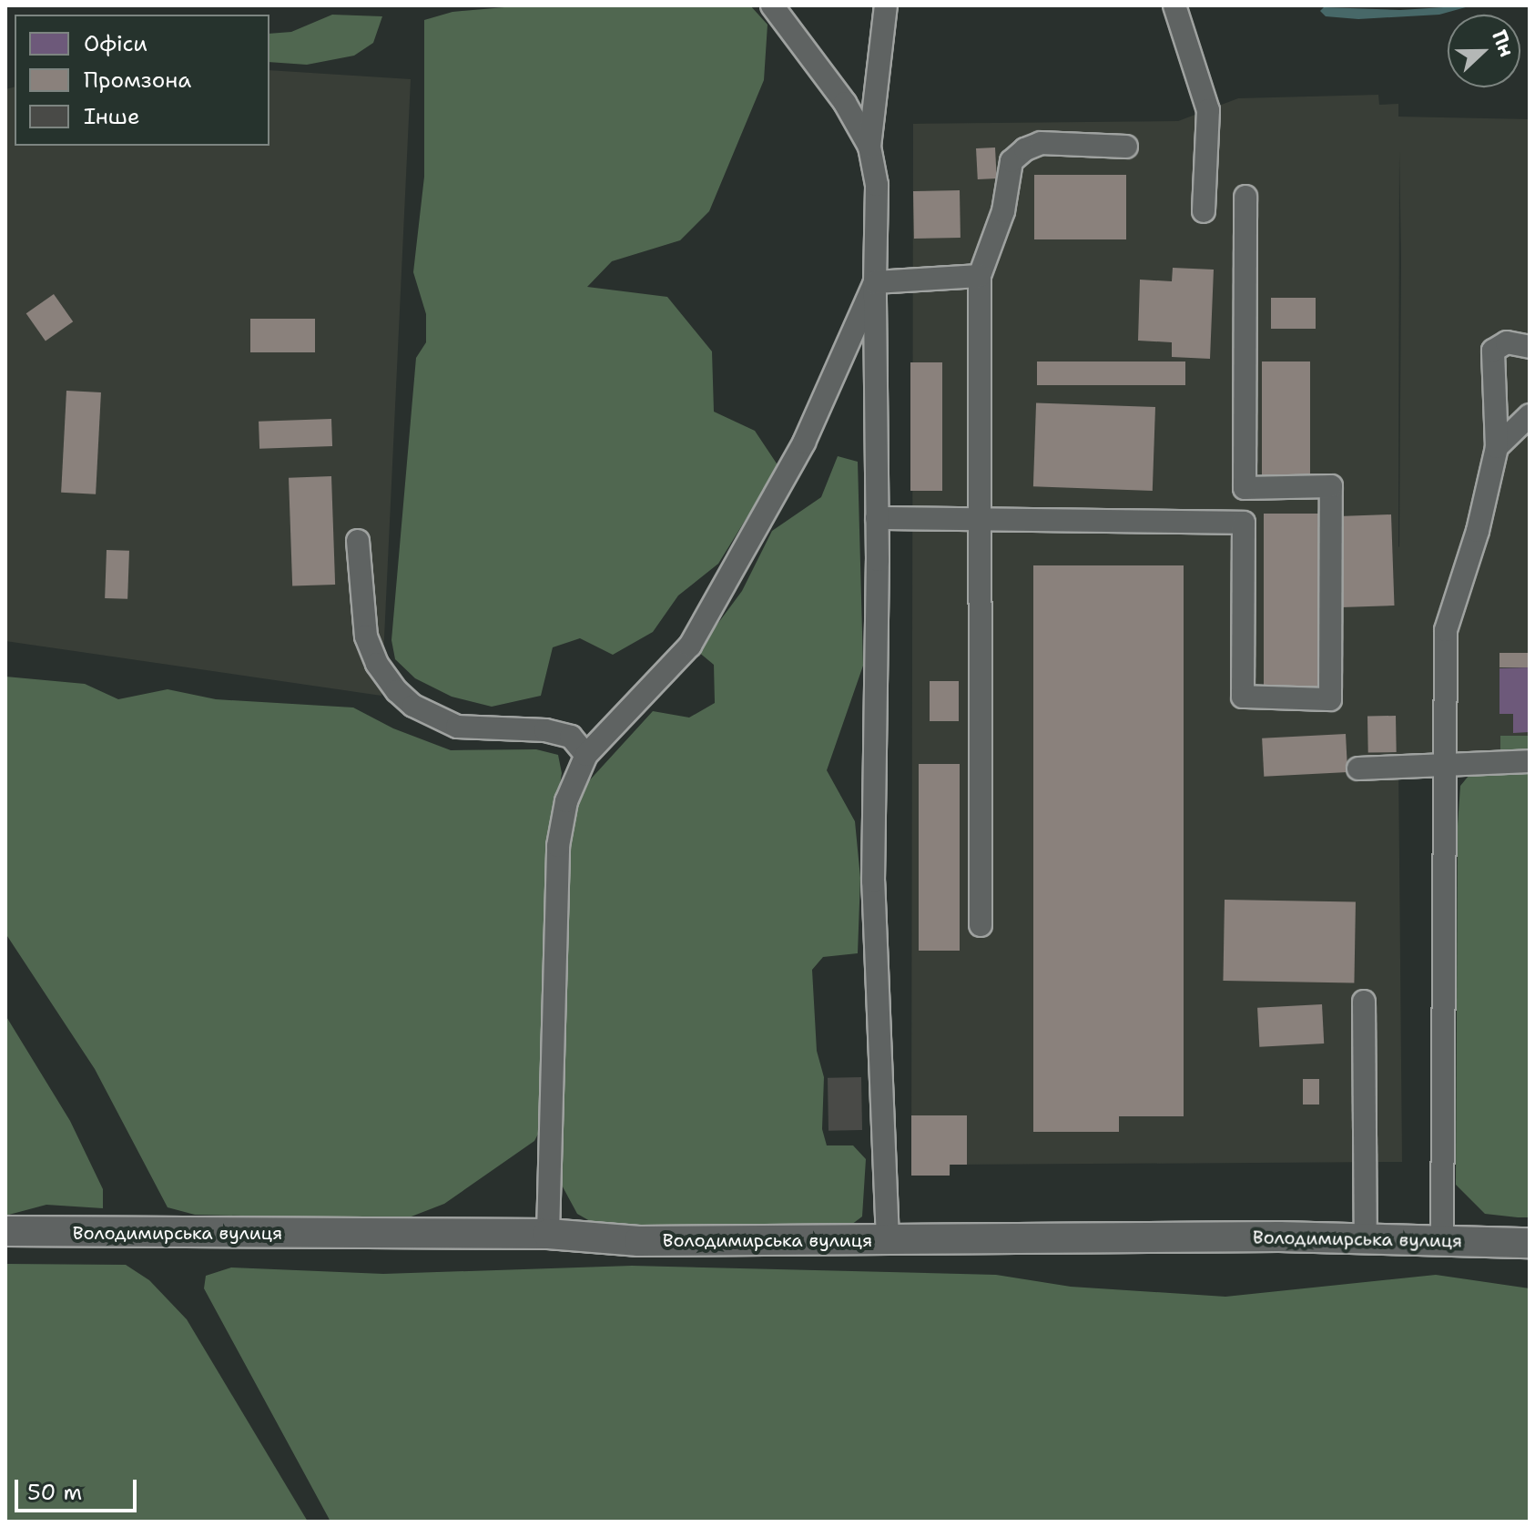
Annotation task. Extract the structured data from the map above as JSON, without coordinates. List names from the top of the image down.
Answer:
{
  "streets": {
    "main road": ["Володимирська вулиця"]
  },
  "legend": ["Офіси", "Промзона", "Інше"],
  "scale_bar": "50 m",
  "north": "right"
}
